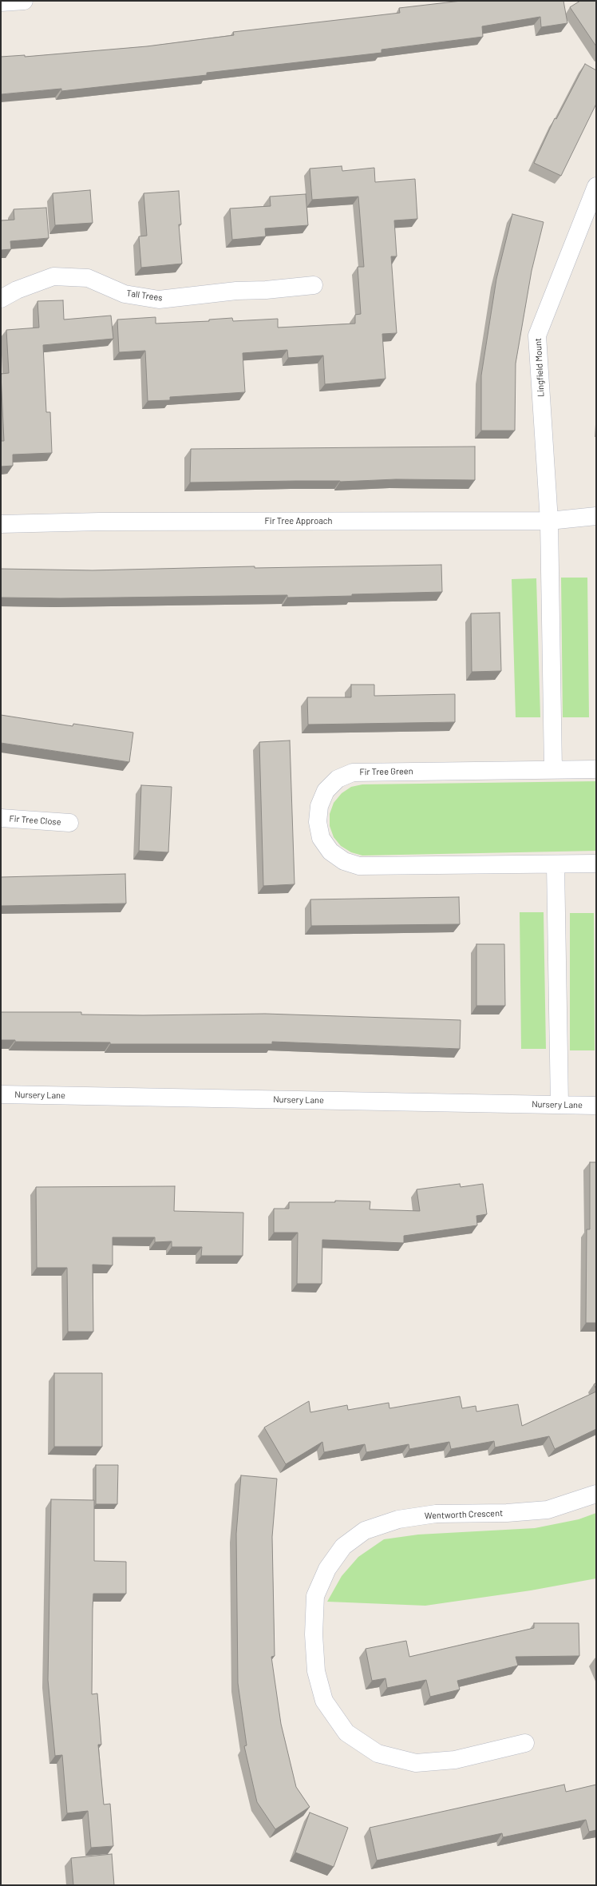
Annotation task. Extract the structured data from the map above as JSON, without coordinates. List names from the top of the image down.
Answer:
{
  "streets": {
    "street": [
      "Tall Trees",
      "Lingfield Mount",
      "Fir Tree Approach",
      "Fir Tree Green",
      "Fir Tree Close",
      "Nursery Lane",
      "Wentworth Crescent"
    ]
  },
  "crossings": [
    ["Lingfield Mount", "Fir Tree Approach"],
    ["Lingfield Mount", "Fir Tree Green"]
  ]
}
